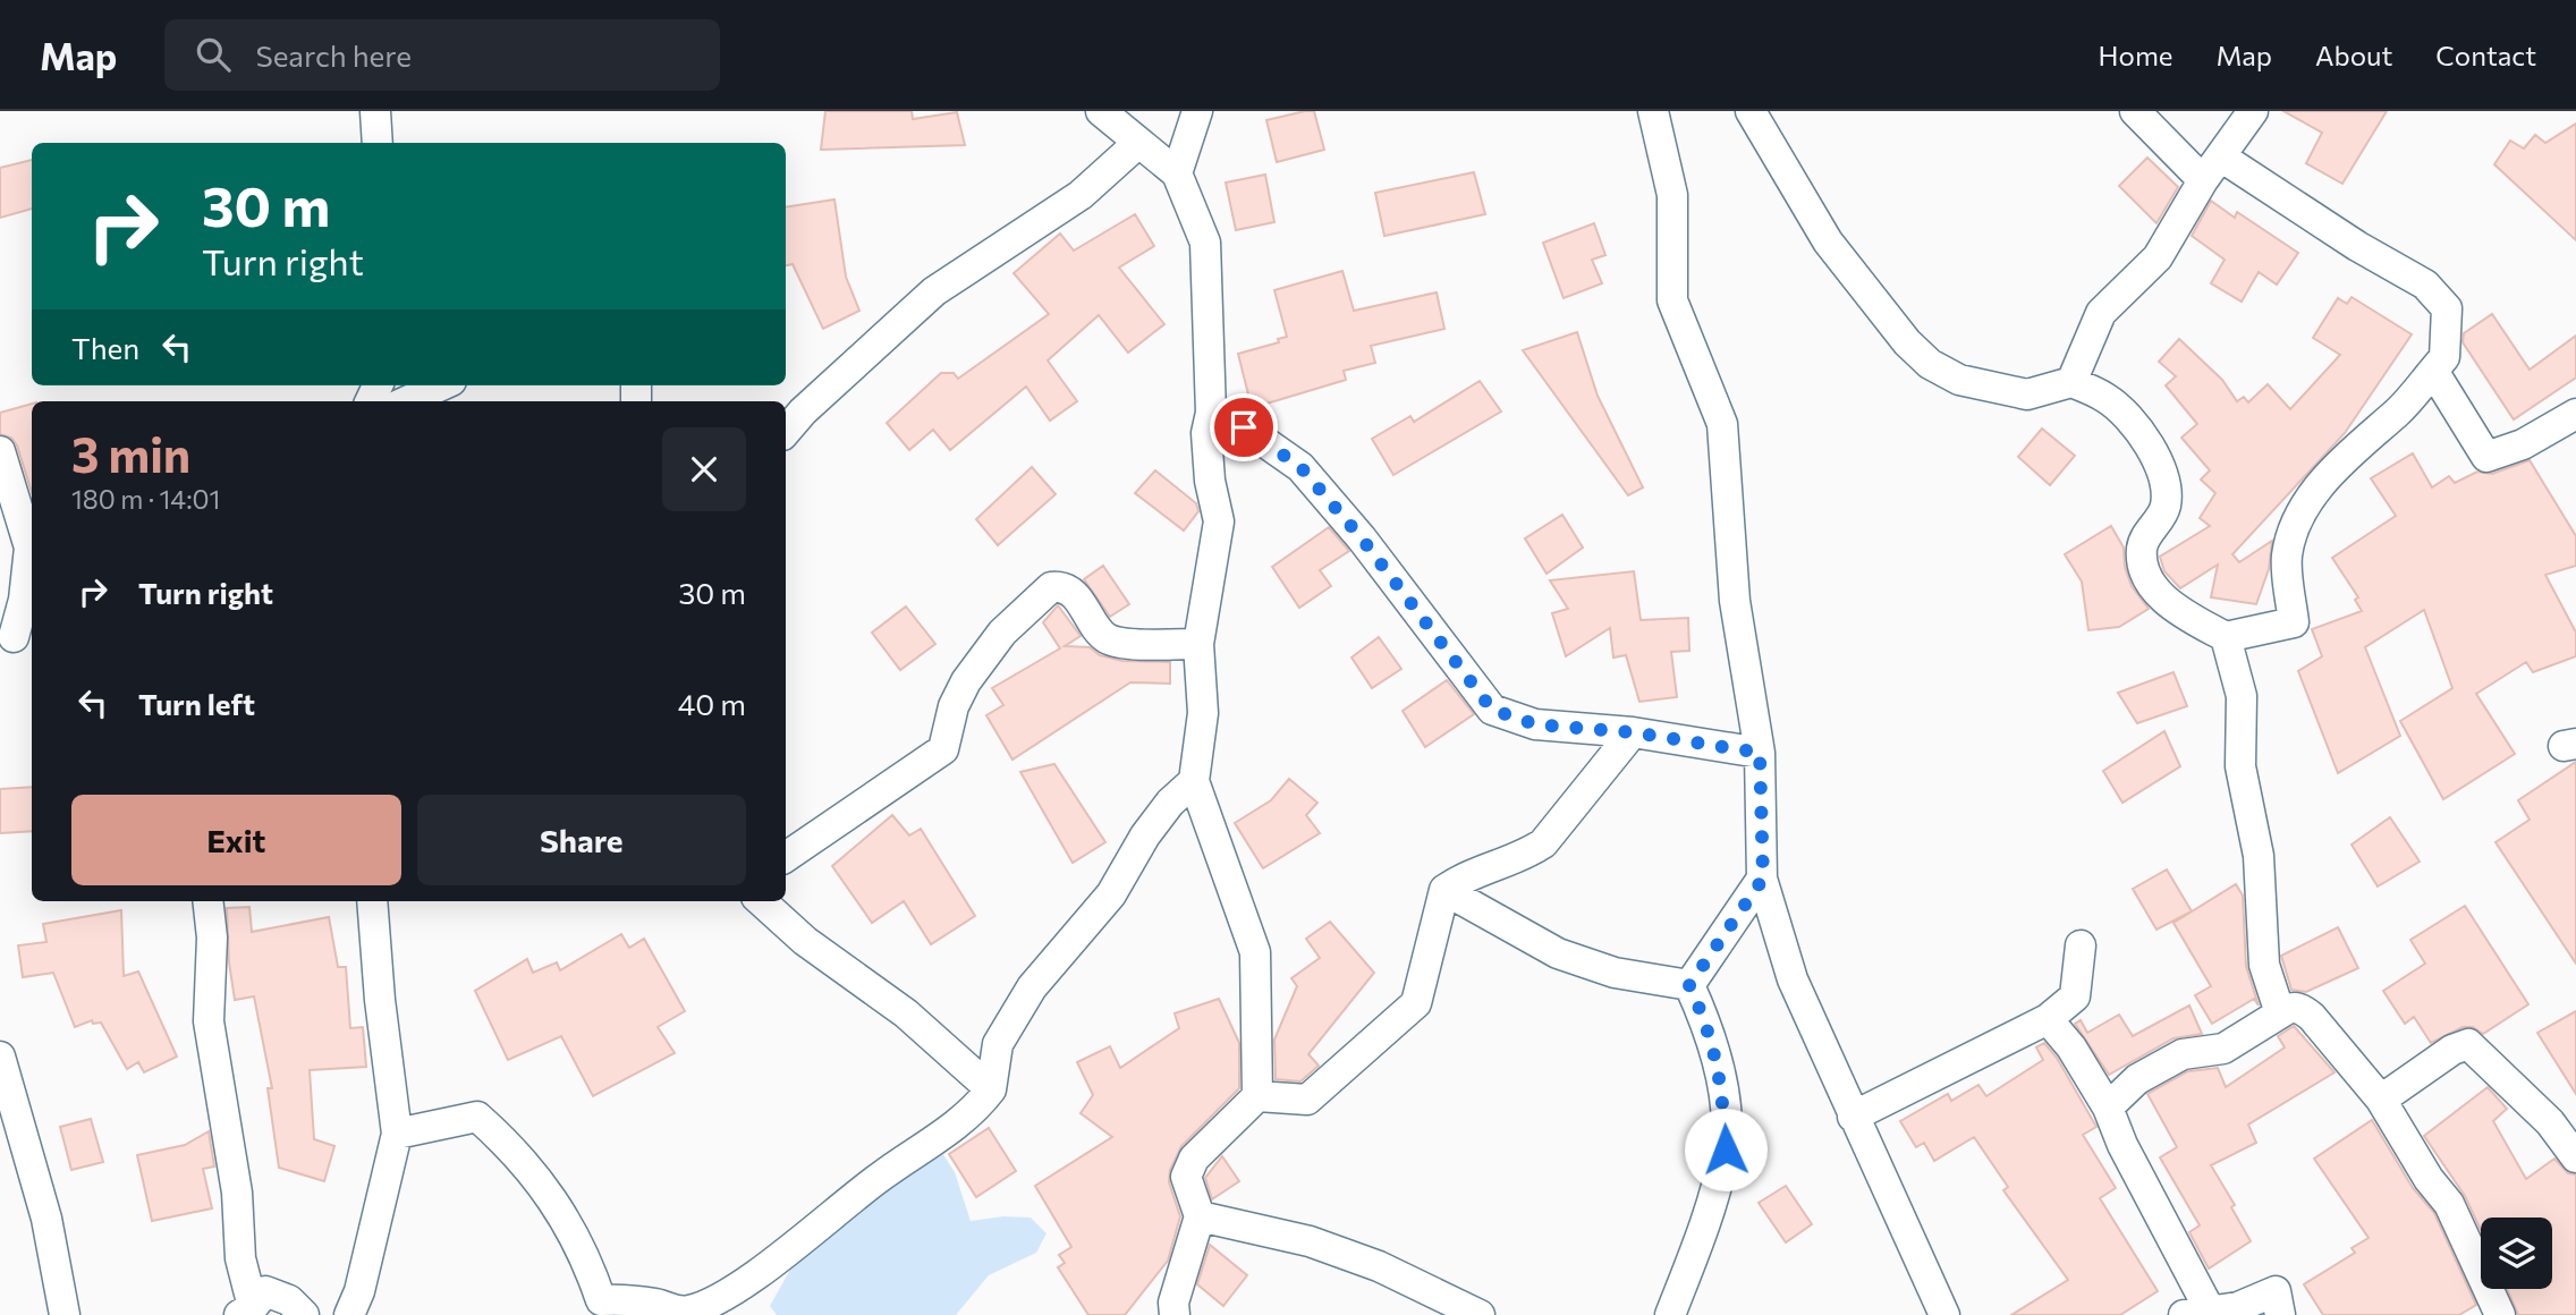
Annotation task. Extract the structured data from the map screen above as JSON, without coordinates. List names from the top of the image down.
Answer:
{
  "page": {
    "header": "Map",
    "search": "Search here",
    "nav": [
      "Home",
      "Map",
      "About",
      "Contact"
    ],
    "turn": ["30 m", "Turn right"],
    "then": "Then",
    "heading": ["3 min", "180 m · 14:01"],
    "list": [
      {
        "name": "Turn right",
        "value": "30 m"
      },
      {
        "name": "Turn left",
        "value": "40 m"
      }
    ],
    "buttons": ["Exit", "Share"]
  }
}
